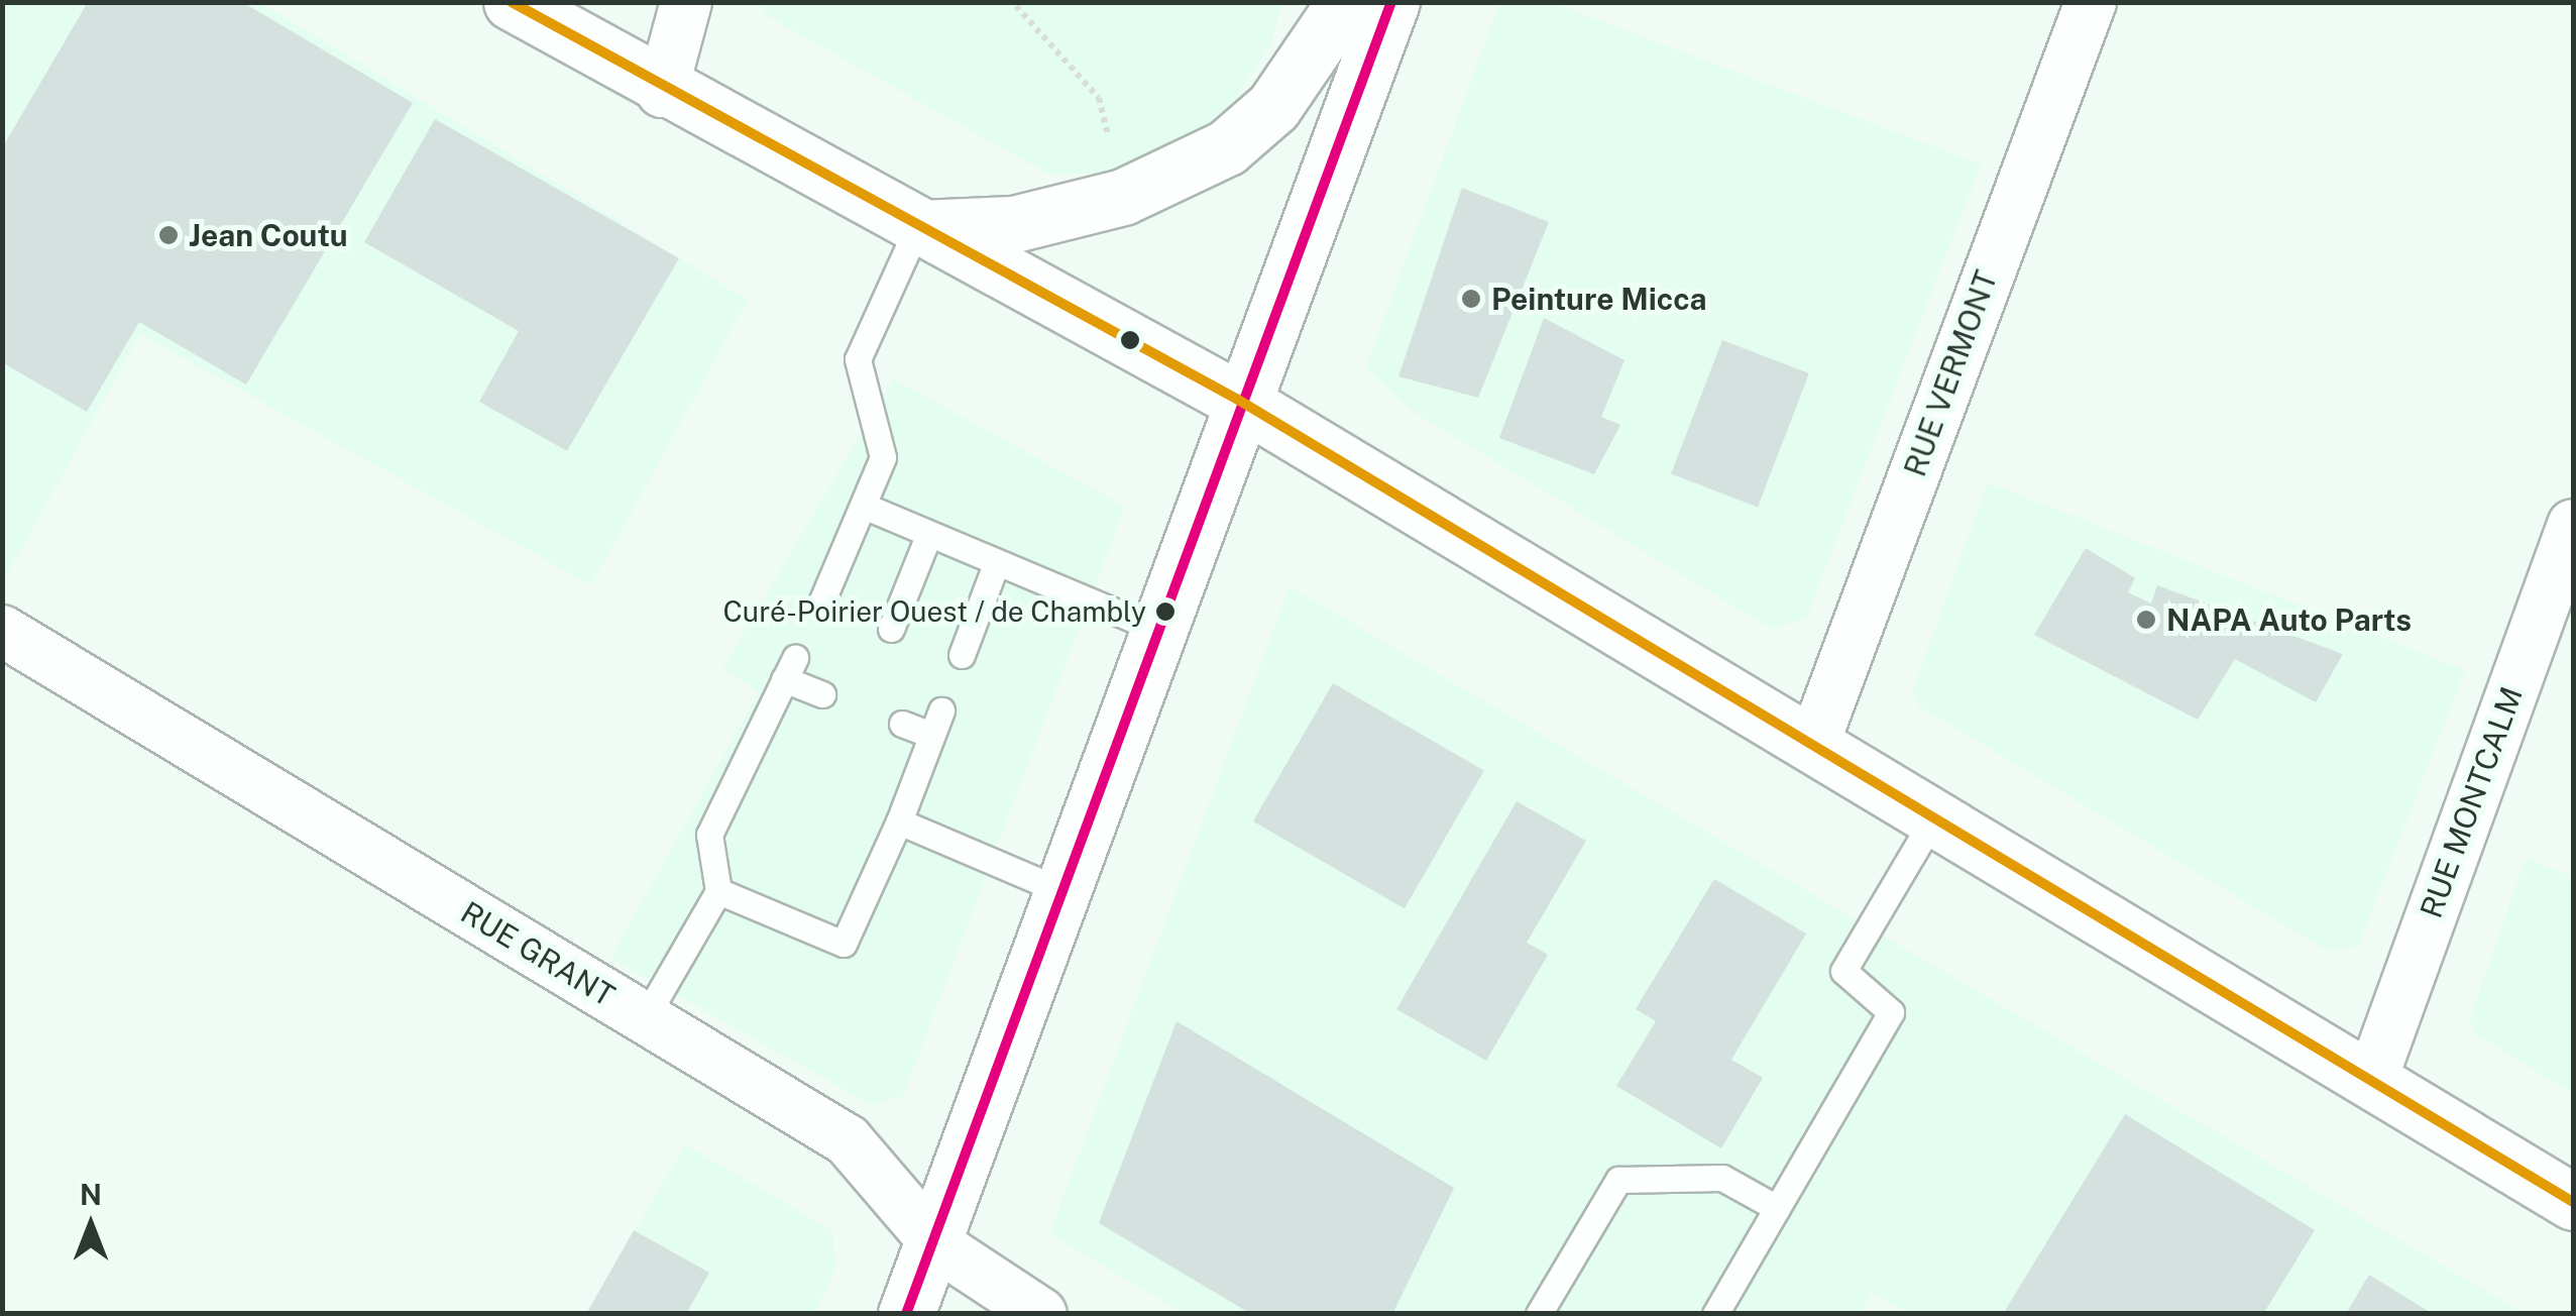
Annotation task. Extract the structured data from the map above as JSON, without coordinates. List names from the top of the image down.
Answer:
{
  "streets": {
    "street": ["RUE VERMONT", "RUE MONTCALM", "RUE GRANT"]
  },
  "places": [
    "Jean Coutu",
    "Peinture Micca",
    "Curé-Poirier Ouest / de Chambly",
    "NAPA Auto Parts"
  ],
  "north": "top"
}
